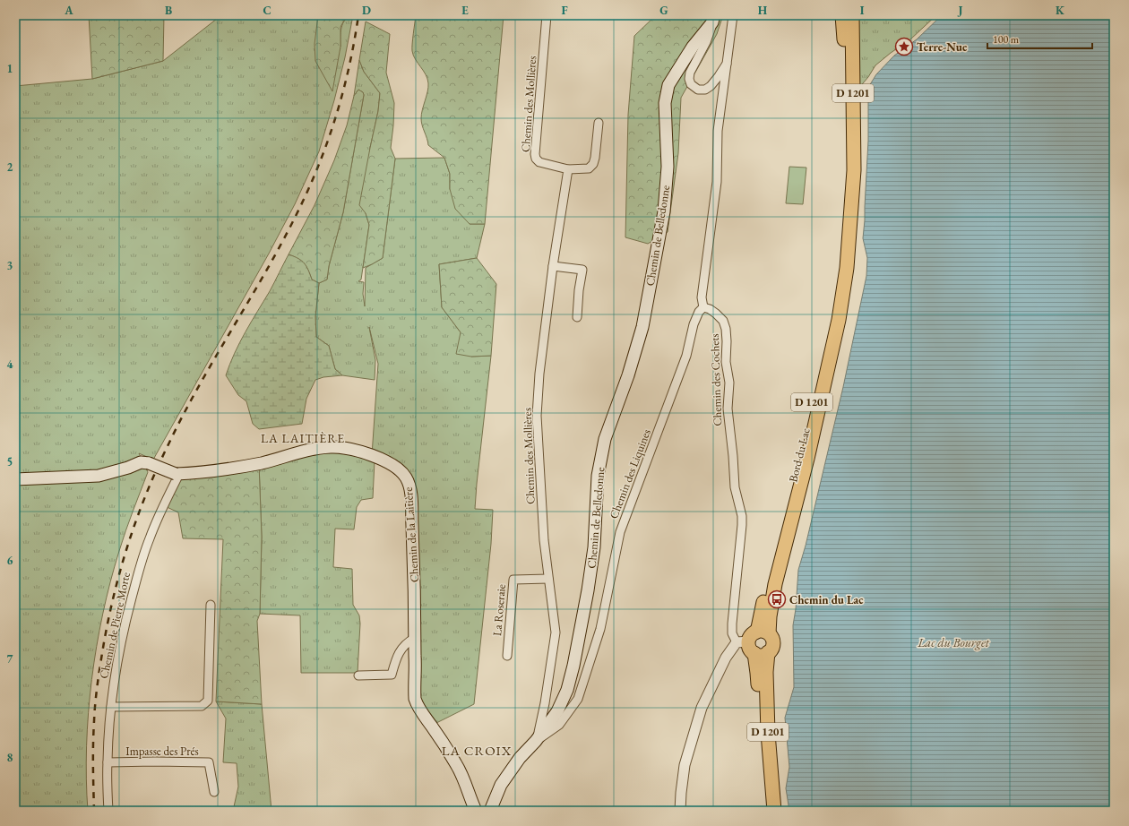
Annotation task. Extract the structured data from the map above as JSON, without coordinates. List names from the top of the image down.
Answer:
{
  "streets": {
    "main road": [
      "D 1201",
      "Chemin de Belledonne",
      "Bord du Lac",
      "Chemin de la Laitière"
    ],
    "street": [
      "Chemin des Mollières",
      "Chemin des Cochets",
      "Chemin des Liquines",
      "La Roseraie",
      "Chemin de Pierre Morte",
      "Impasse des Prés"
    ]
  },
  "crossings": [
    ["D 1201", "Chemin des Cochets"],
    ["D 1201", "Bord du Lac"],
    ["Chemin des Mollières", "Chemin de Belledonne"],
    ["Chemin des Mollières", "Chemin des Liquines"],
    ["Chemin des Mollières", "La Roseraie"],
    ["Chemin de Belledonne", "Chemin des Liquines"],
    ["Chemin des Cochets", "Bord du Lac"],
    ["Chemin des Cochets", "Chemin des Liquines"],
    ["Chemin de la Laitière", "Chemin de Pierre Morte"],
    ["Chemin de Pierre Morte", "Impasse des Prés"]
  ],
  "districts": ["LA LAITIÈRE", "LA CROIX"],
  "water": ["Lac du Bourget"],
  "places": {
    "place": ["Terre-Nue"],
    "bus stop": ["Chemin du Lac"]
  },
  "scale_bar": "100 m",
  "grid": {
    "columns": [
      "A",
      "B",
      "C",
      "D",
      "E",
      "F",
      "G",
      "H",
      "I",
      "J",
      "K"
    ],
    "rows": [
      "1",
      "2",
      "3",
      "4",
      "5",
      "6",
      "7",
      "8"
    ]
  }
}
